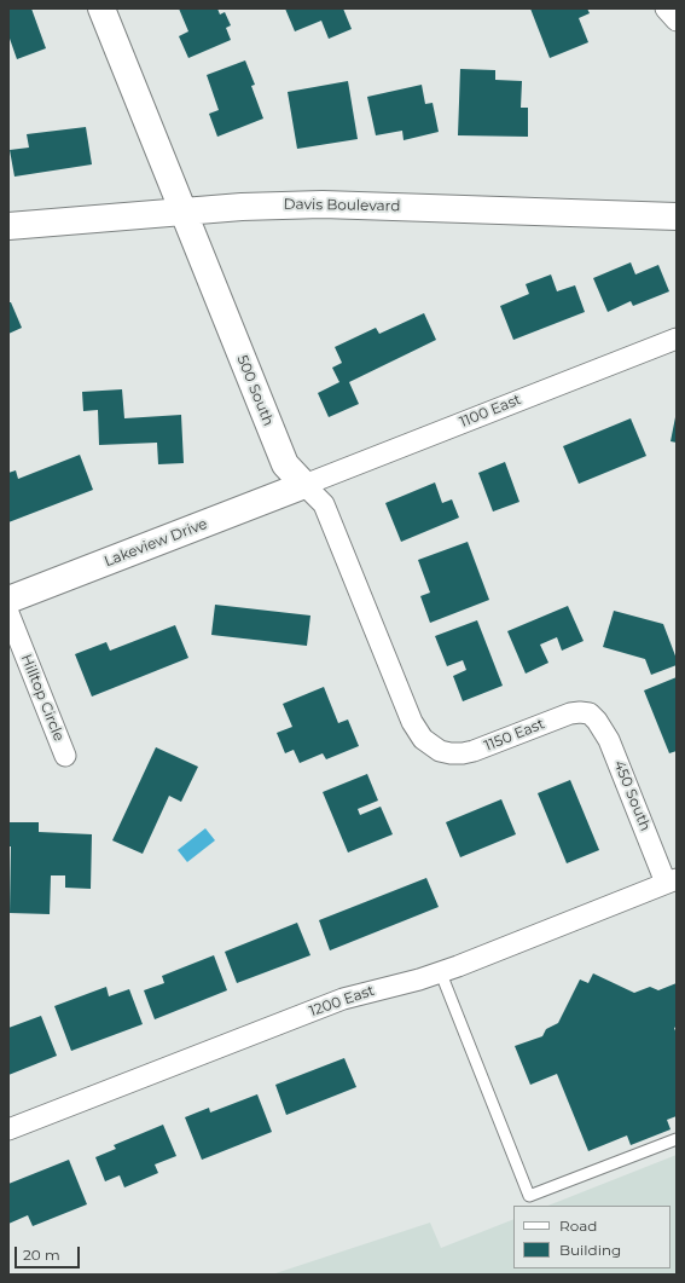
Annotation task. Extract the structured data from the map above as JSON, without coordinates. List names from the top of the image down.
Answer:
{
  "streets": {
    "street": [
      "Davis Boulevard",
      "500 South",
      "1100 East",
      "Lakeview Drive",
      "Hilltop Circle",
      "1150 East",
      "450 South",
      "1200 East"
    ]
  },
  "crossings": [
    ["Davis Boulevard", "500 South"],
    ["500 South", "1100 East"],
    ["500 South", "Lakeview Drive"],
    ["500 South", "1150 East"],
    ["1100 East", "Lakeview Drive"],
    ["1150 East", "450 South"],
    ["450 South", "1200 East"]
  ],
  "legend": ["Road", "Building"],
  "scale_bar": "20 m"
}
